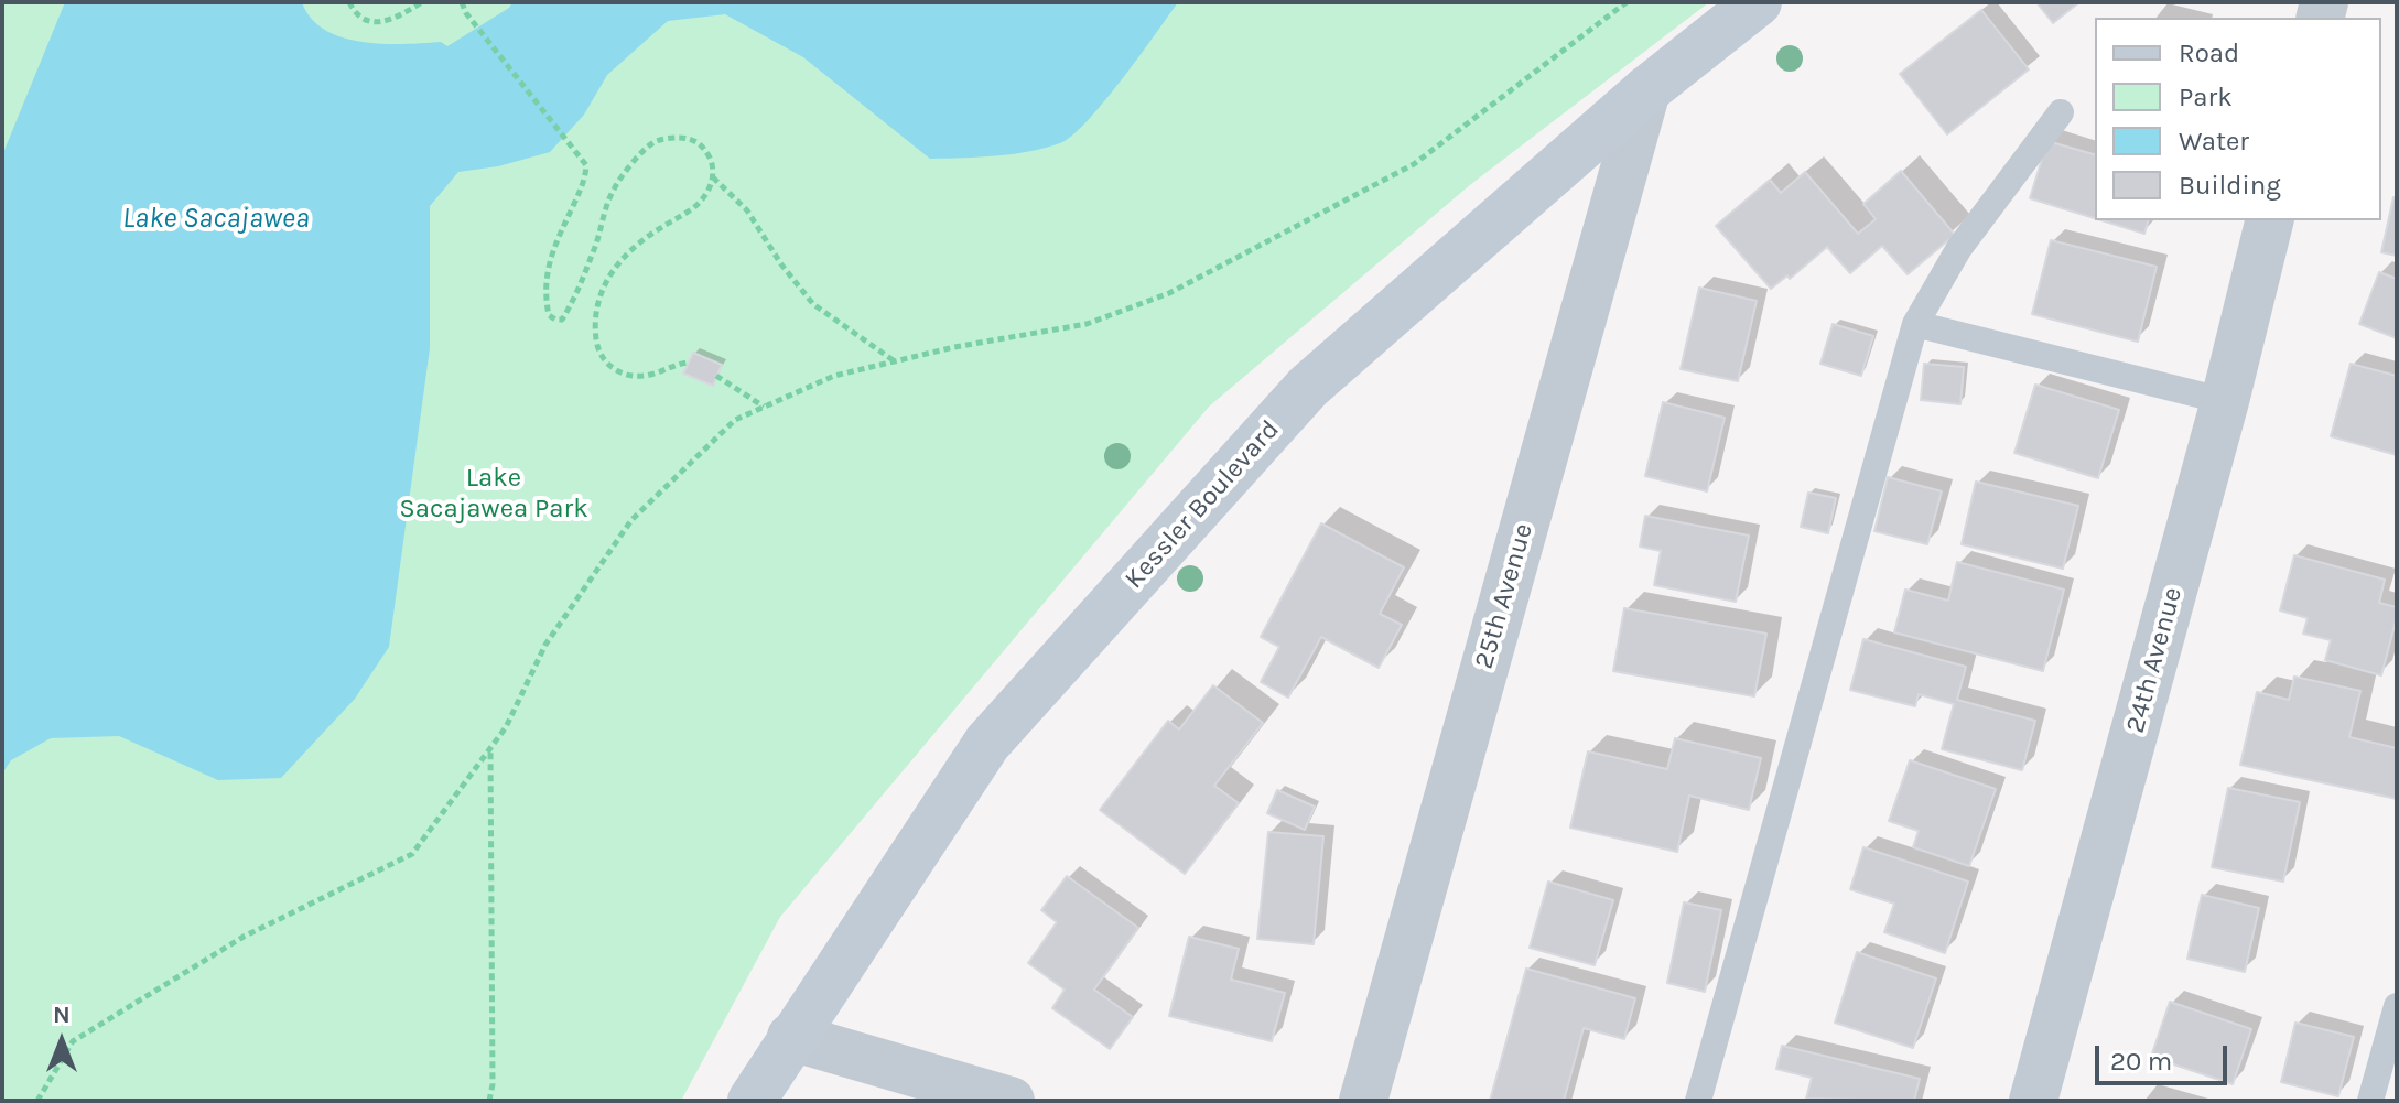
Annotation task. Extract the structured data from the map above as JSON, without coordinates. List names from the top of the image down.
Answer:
{
  "streets": {
    "street": ["Kessler Boulevard", "25th Avenue", "24th Avenue"]
  },
  "crossings": [
    ["Kessler Boulevard", "25th Avenue"]
  ],
  "water": ["Lake Sacajawea"],
  "parks": ["Lake Sacajawea Park"],
  "legend": [
    "Road",
    "Park",
    "Water",
    "Building"
  ],
  "scale_bar": "20 m",
  "north": "top"
}
